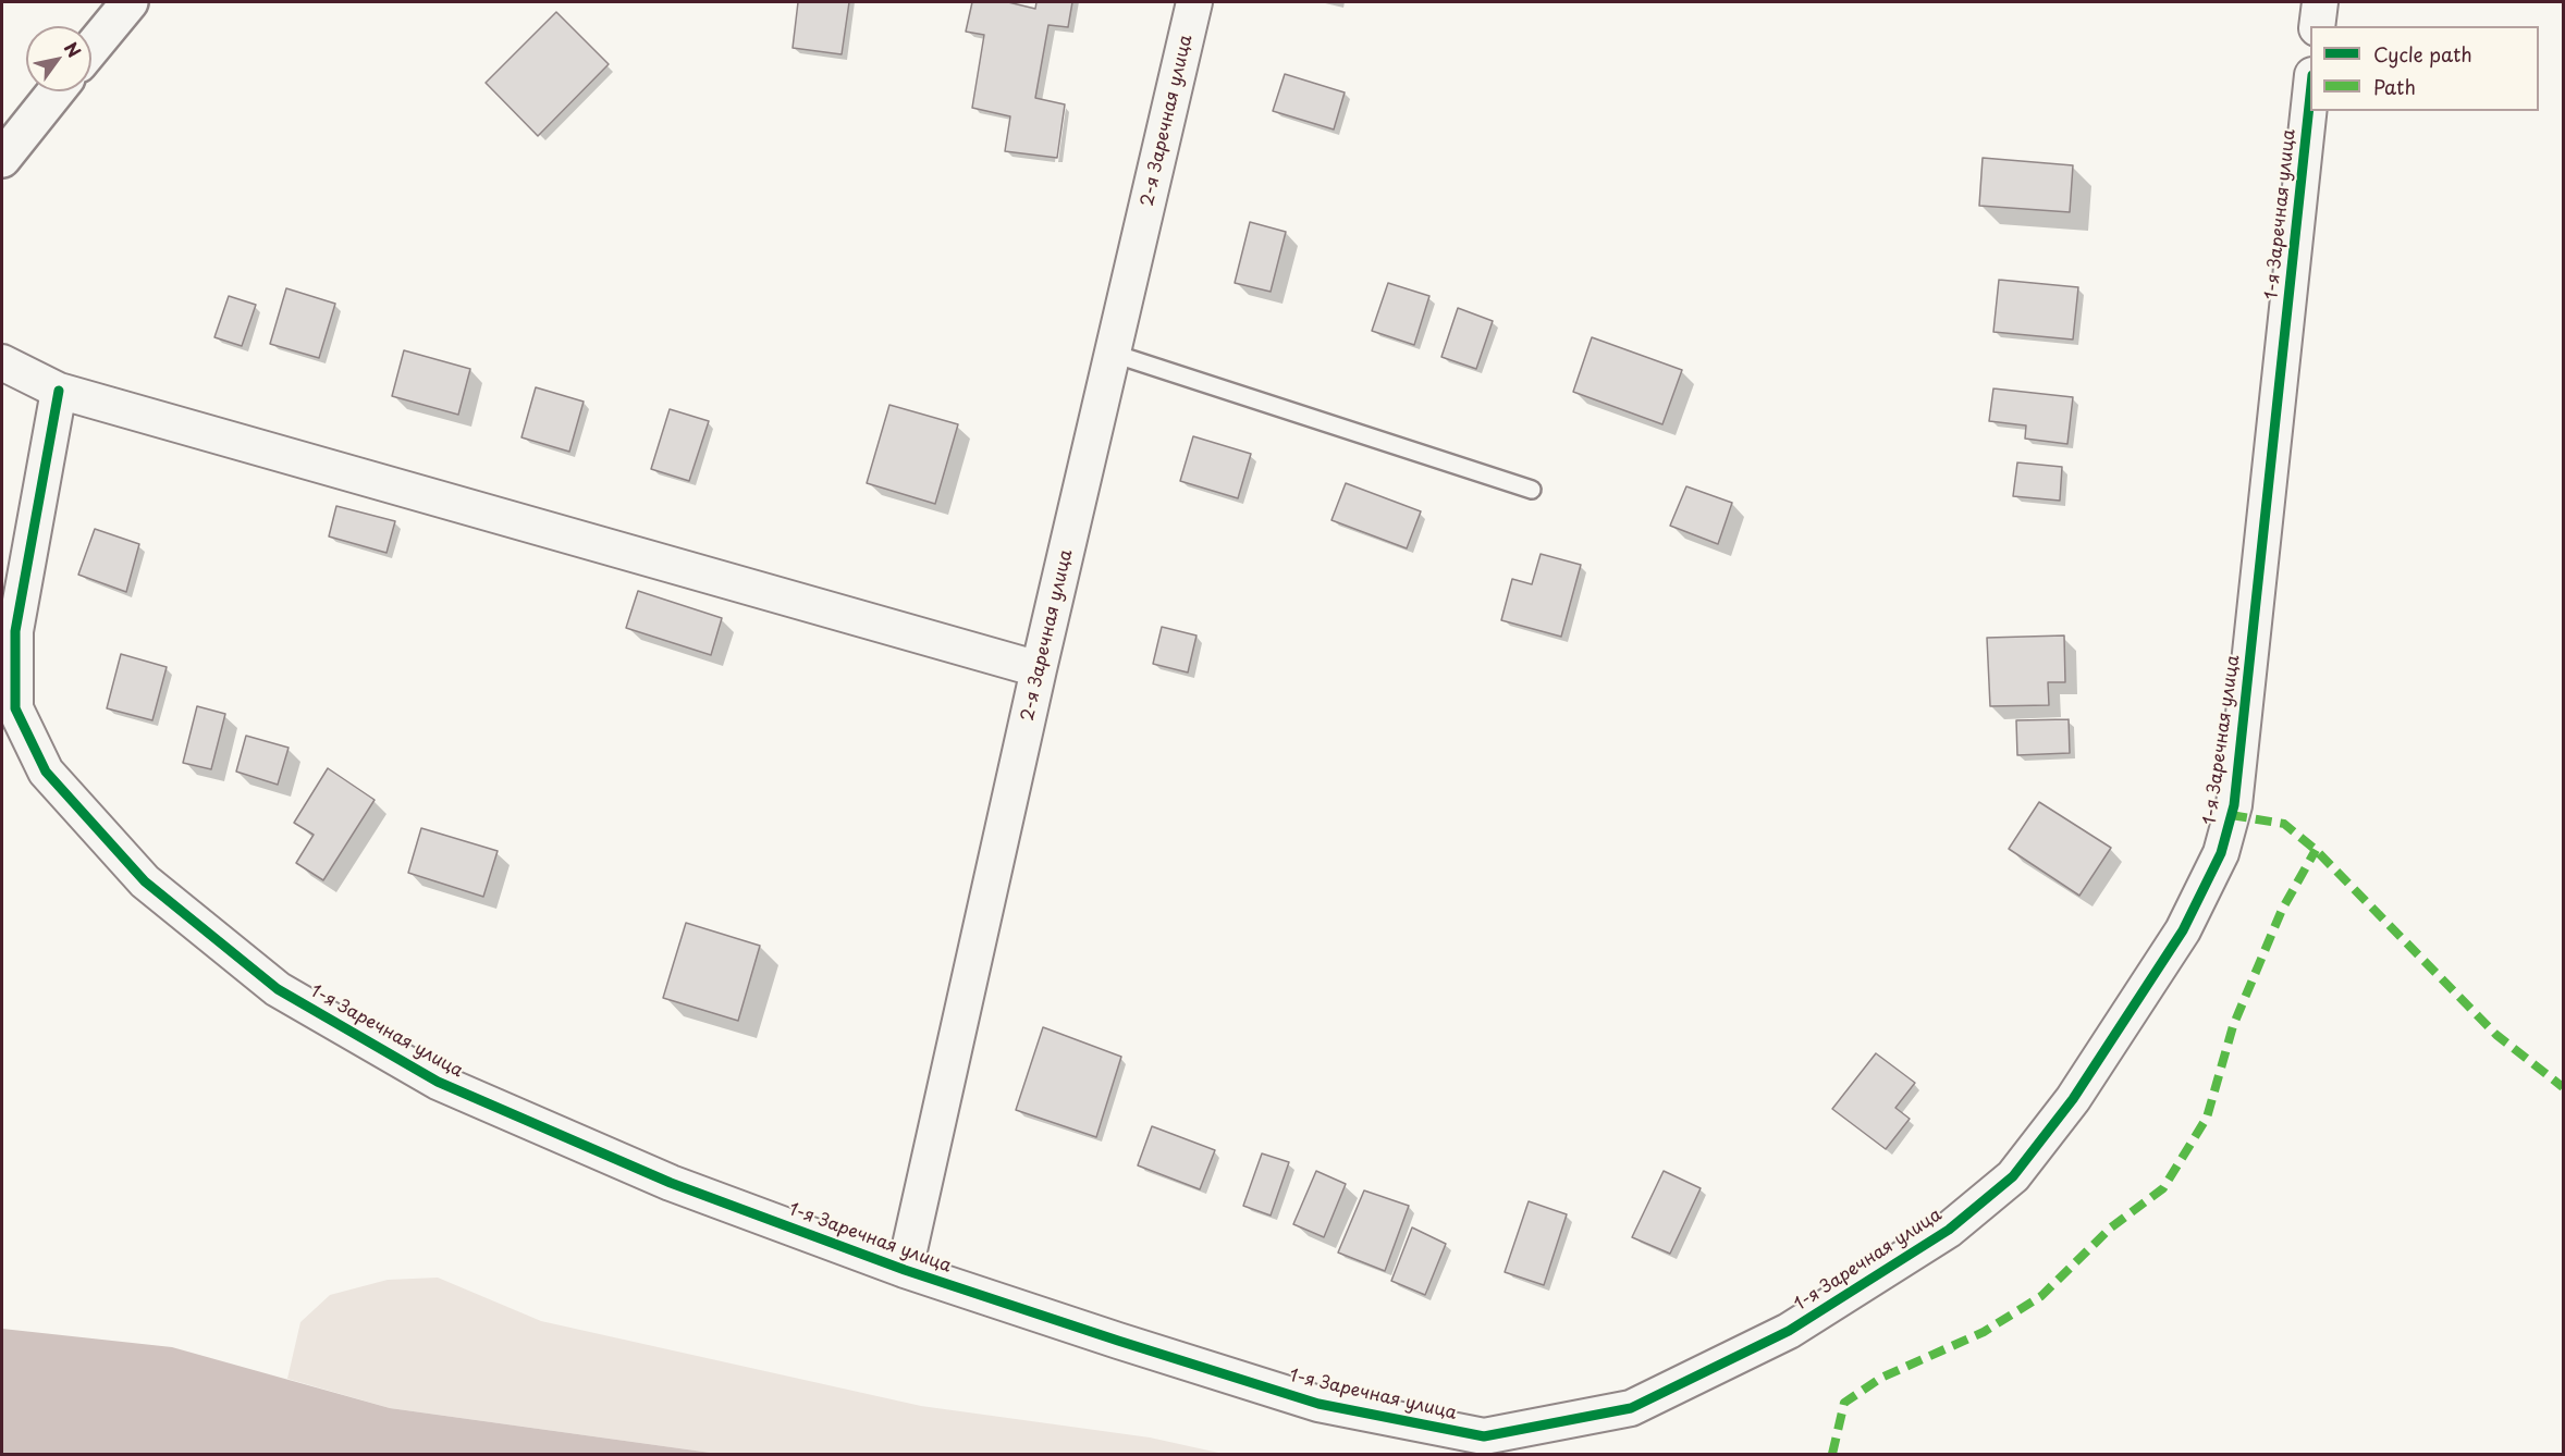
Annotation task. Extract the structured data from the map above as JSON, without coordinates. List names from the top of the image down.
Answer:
{
  "streets": {
    "street": ["2-я Заречная улица", "1-я Заречная улица"]
  },
  "crossings": [
    ["2-я Заречная улица", "1-я Заречная улица"]
  ],
  "legend": ["Cycle path", "Path"],
  "north": "top right"
}
